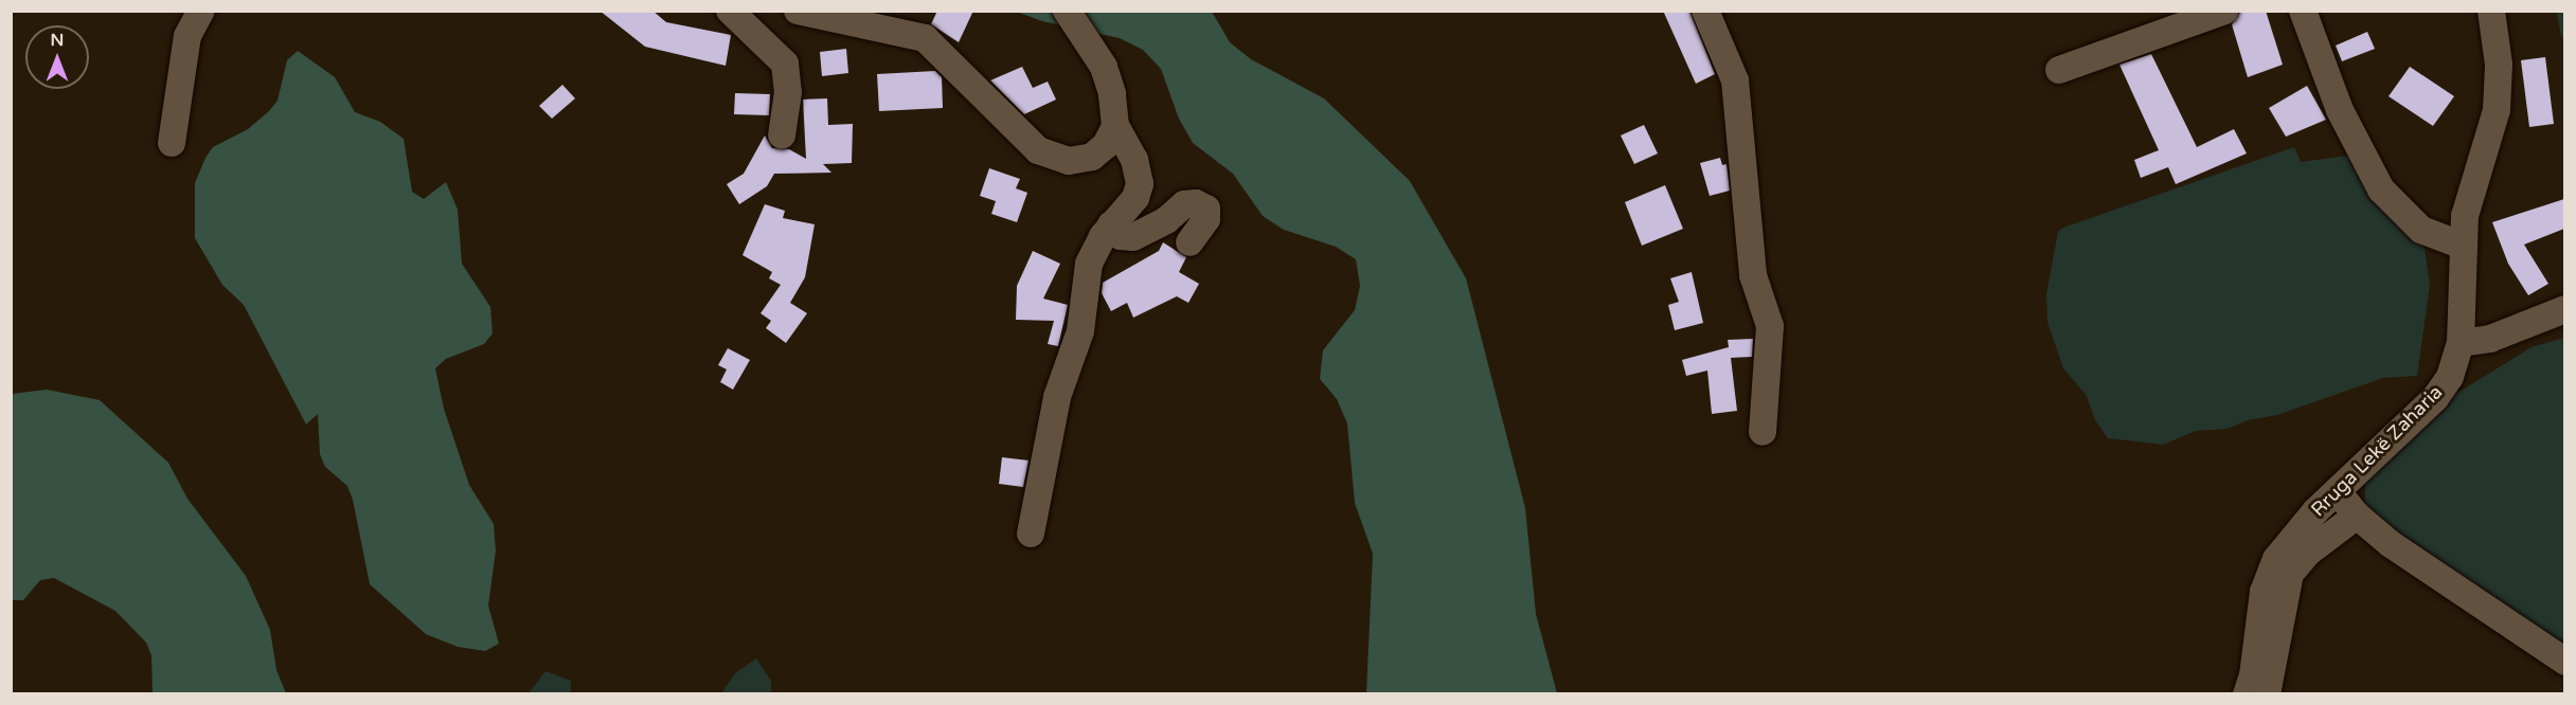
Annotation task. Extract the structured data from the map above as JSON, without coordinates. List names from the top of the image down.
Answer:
{
  "streets": {
    "street": ["Rruga Lekë Zaharia"]
  },
  "north": "top"
}
